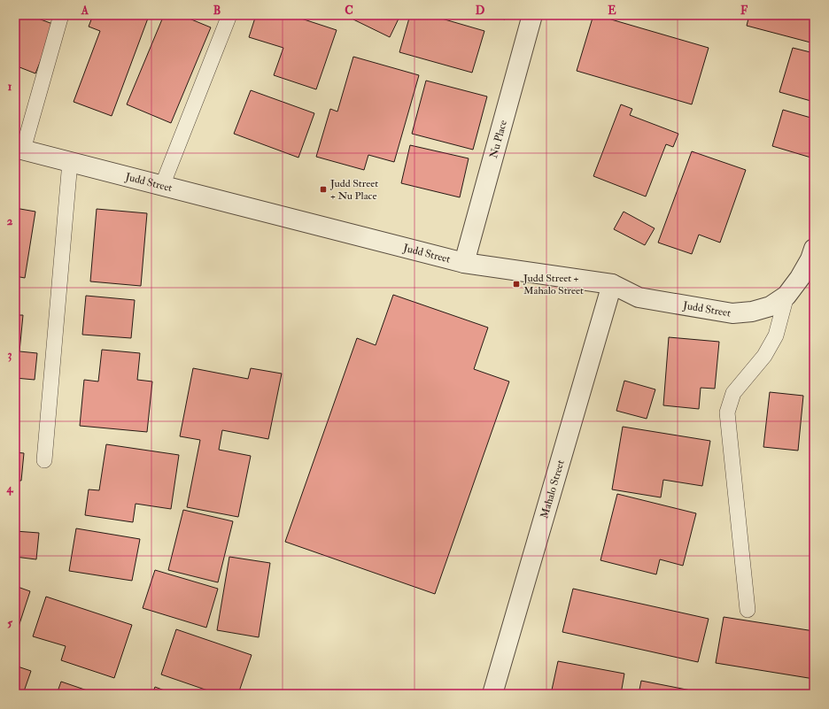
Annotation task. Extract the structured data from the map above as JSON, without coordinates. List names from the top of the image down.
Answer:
{
  "streets": {
    "street": ["Nu Place", "Judd Street", "Mahalo Street"]
  },
  "crossings": [
    ["Nu Place", "Judd Street"],
    ["Judd Street", "Mahalo Street"]
  ],
  "places": {
    "transit": ["Judd Street + Nu Place", "Judd Street + Mahalo Street"]
  },
  "grid": {
    "columns": [
      "A",
      "B",
      "C",
      "D",
      "E",
      "F"
    ],
    "rows": [
      "1",
      "2",
      "3",
      "4",
      "5"
    ]
  }
}
